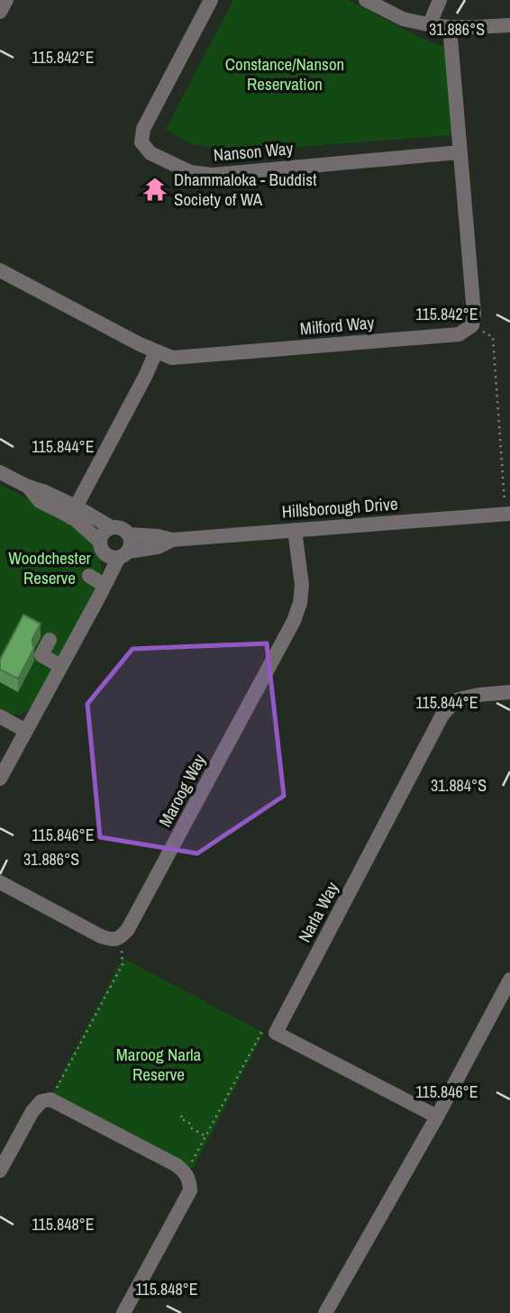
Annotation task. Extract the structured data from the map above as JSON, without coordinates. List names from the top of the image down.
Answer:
{
  "streets": {
    "street": [
      "Nanson Way",
      "Milford Way",
      "Hillsborough Drive",
      "Maroog Way",
      "Narla Way"
    ]
  },
  "crossings": [
    ["Hillsborough Drive", "Maroog Way"]
  ],
  "parks": ["Constance/Nanson Reservation", "Woodchester Reserve", "Maroog Narla Reserve"],
  "places": {
    "temple": ["Dhammaloka - Buddist Society of WA"]
  },
  "coordinates": [
    "31.886°S",
    "115.842°E",
    "115.844°E",
    "31.884°S",
    "115.846°E",
    "115.848°E"
  ]
}
